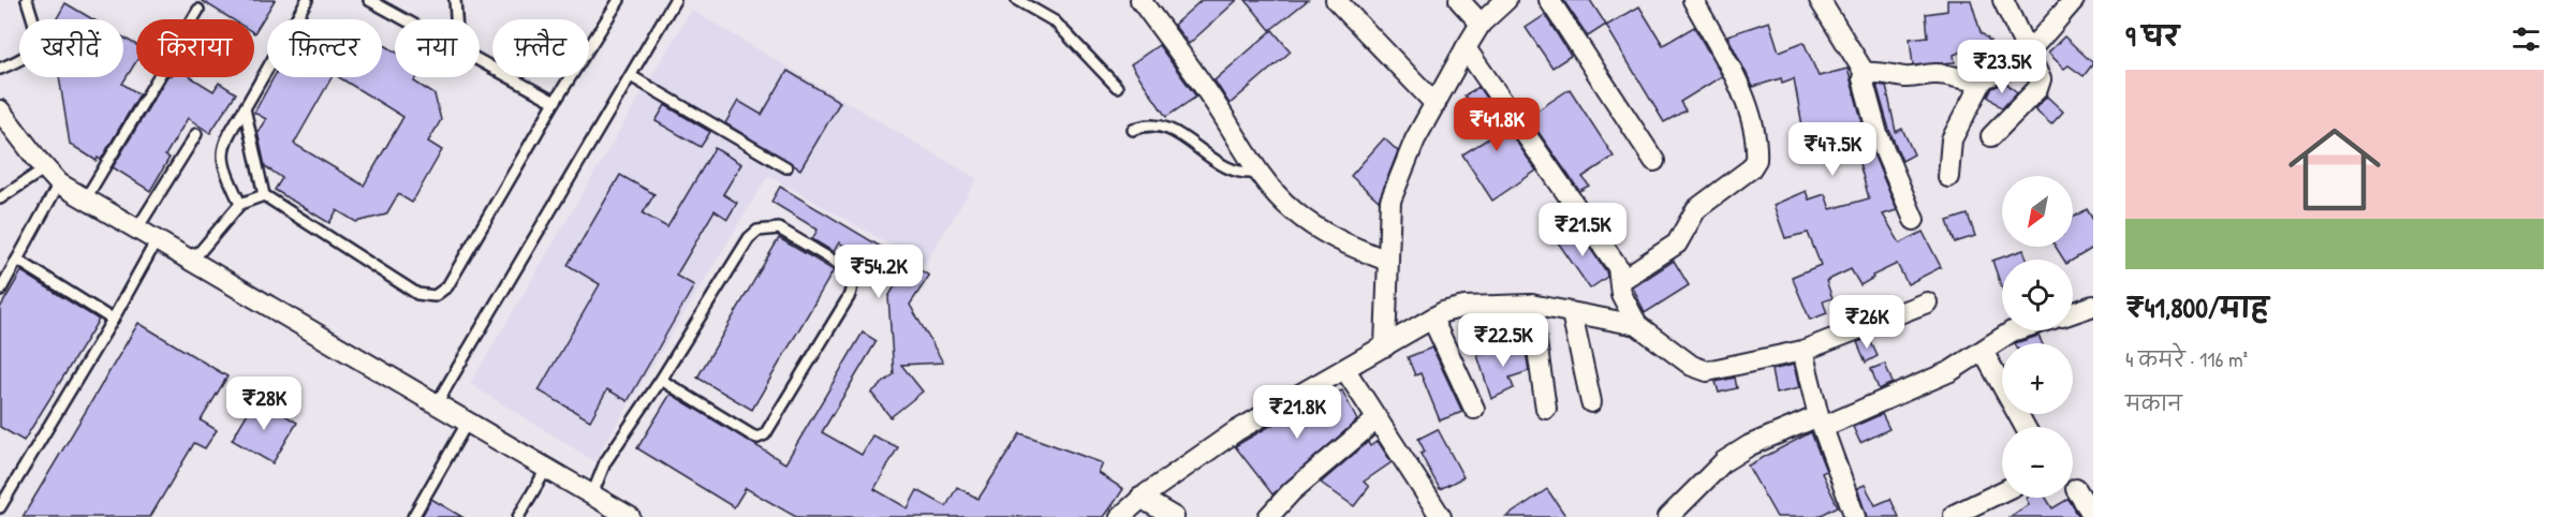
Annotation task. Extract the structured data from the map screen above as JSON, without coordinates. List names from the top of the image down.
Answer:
{
  "north": "bottom left",
  "page": {
    "heading": "9 घर",
    "chip": [
      "खरीदें",
      "किराया",
      "फ़िल्टर",
      "नया",
      "फ़्लैट"
    ],
    "price": [
      "₹23.5K",
      "₹41.8K",
      "₹47.5K",
      "₹21.5K",
      "₹54.2K",
      "₹26K",
      "₹22.5K",
      "₹28K",
      "₹21.8K"
    ],
    "list": [
      {
        "name": "₹41,800/माह",
        "note": "4 कमरे · 116 m² · मकान"
      }
    ],
    "map_buttons": ["+", "−"]
  }
}
